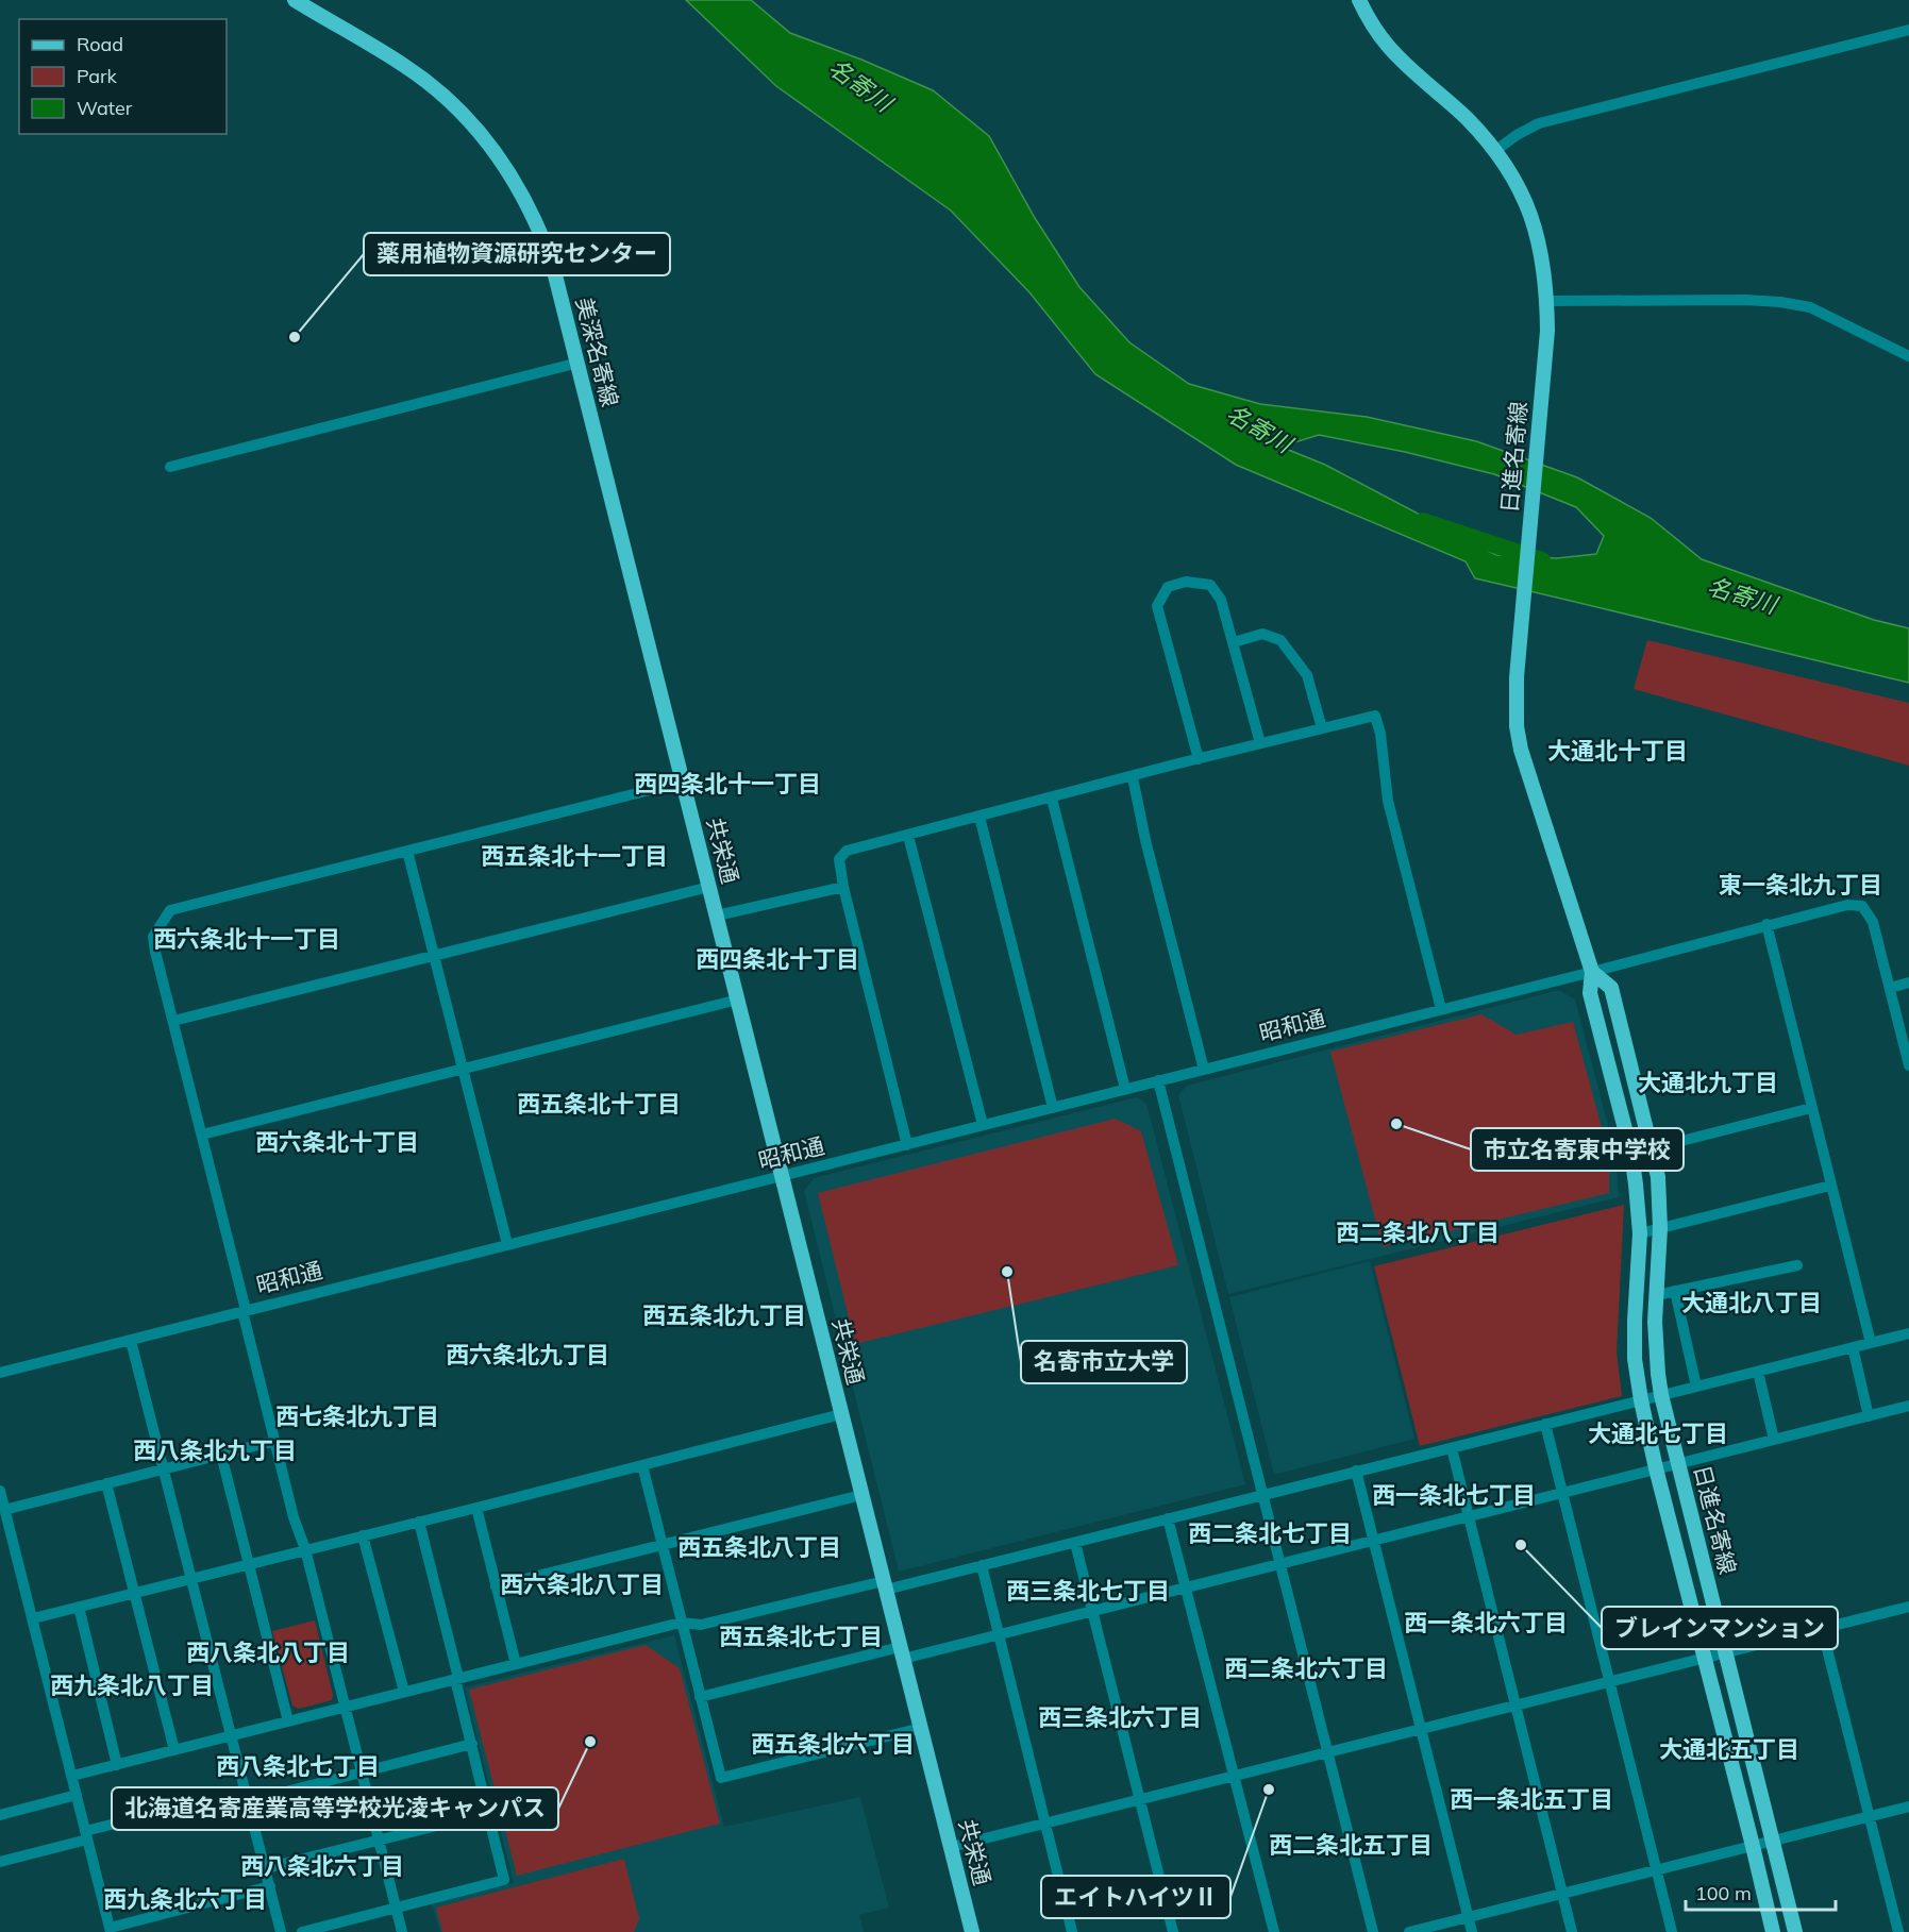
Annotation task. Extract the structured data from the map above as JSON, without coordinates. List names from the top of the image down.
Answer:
{
  "streets": {
    "main road": ["美深名寄線", "日進名寄線", "共栄通"],
    "street": ["昭和通"]
  },
  "crossings": [
    ["美深名寄線", "共栄通"],
    ["日進名寄線", "昭和通"],
    ["共栄通", "昭和通"]
  ],
  "districts": [
    "大通北十丁目",
    "西四条北十一丁目",
    "西五条北十一丁目",
    "東一条北九丁目",
    "西六条北十一丁目",
    "西四条北十丁目",
    "大通北九丁目",
    "西五条北十丁目",
    "西六条北十丁目",
    "西二条北八丁目",
    "大通北八丁目",
    "西五条北九丁目",
    "西六条北九丁目",
    "西七条北九丁目",
    "大通北七丁目",
    "西八条北九丁目",
    "西一条北七丁目",
    "西二条北七丁目",
    "西五条北八丁目",
    "西六条北八丁目",
    "西三条北七丁目",
    "西一条北六丁目",
    "西五条北七丁目",
    "西八条北八丁目",
    "西二条北六丁目",
    "西九条北八丁目",
    "西三条北六丁目",
    "西五条北六丁目",
    "大通北五丁目",
    "西八条北七丁目",
    "西一条北五丁目",
    "西二条北五丁目",
    "西八条北六丁目",
    "西九条北六丁目"
  ],
  "water": ["名寄川"],
  "places": [
    "薬用植物資源研究センター",
    "市立名寄東中学校",
    "名寄市立大学",
    "ブレインマンション",
    "北海道名寄産業高等学校光凌キャンパス",
    "エイトハイツⅡ"
  ],
  "legend": ["Road", "Park", "Water"],
  "scale_bar": "100 m"
}
